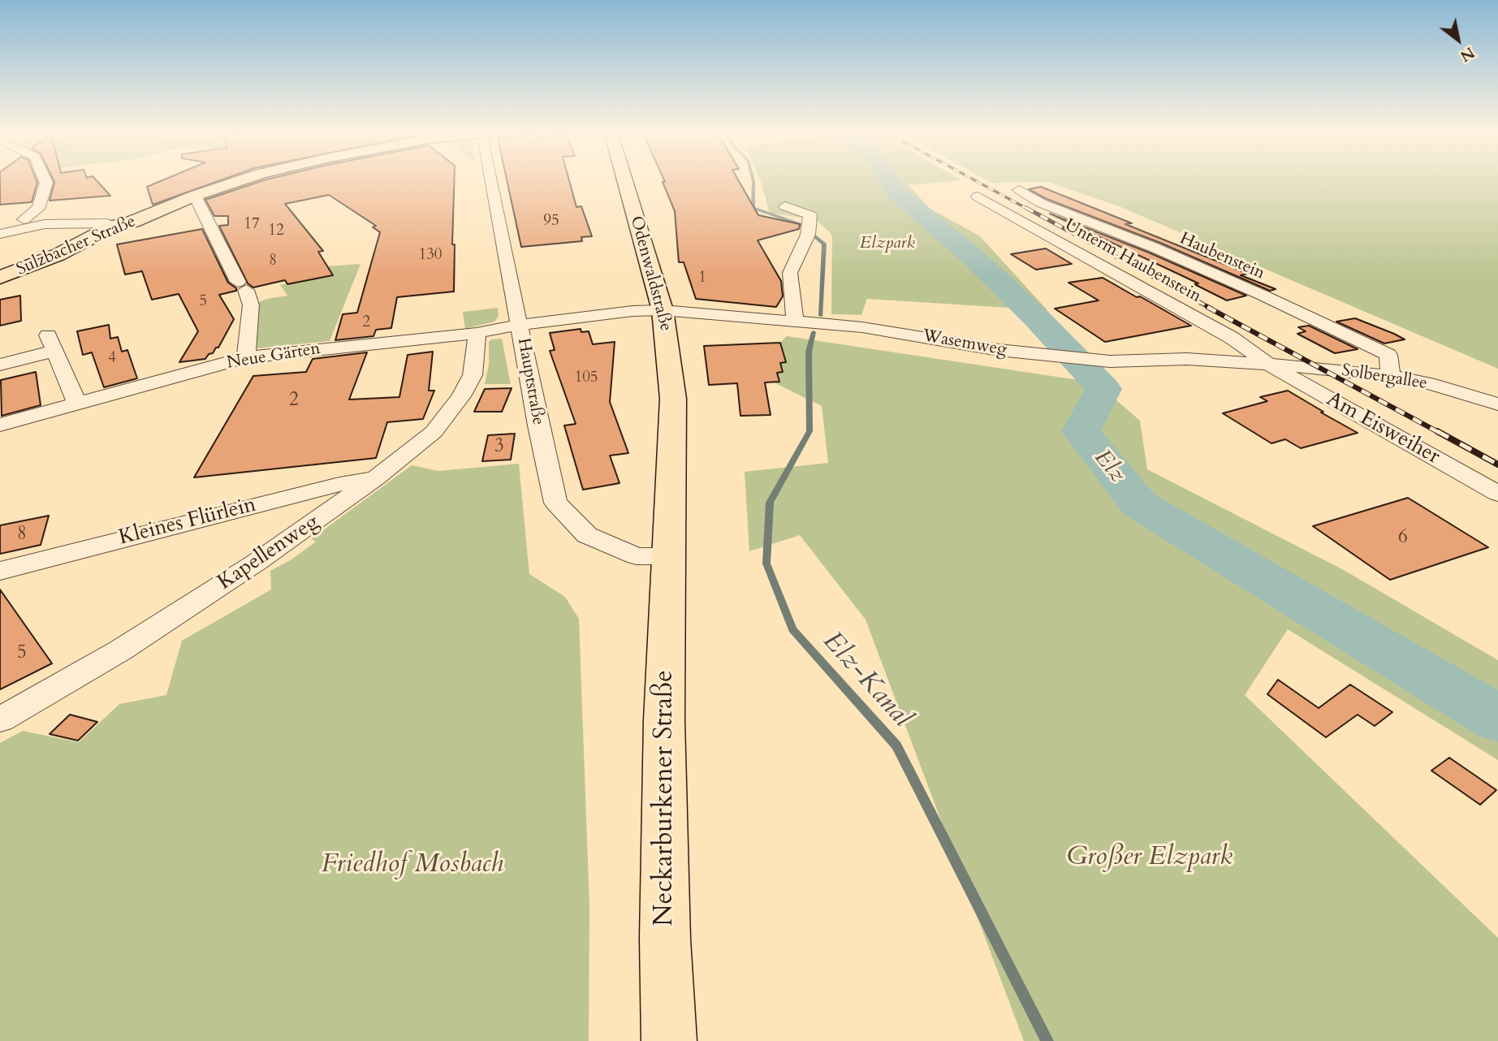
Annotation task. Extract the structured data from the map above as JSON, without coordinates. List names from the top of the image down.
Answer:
{
  "streets": {
    "main road": ["Sulzbacher Straße", "Odenwaldstraße", "Neckarburkener Straße"],
    "street": [
      "Haubenstein",
      "Unterm Haubenstein",
      "Wasemweg",
      "Neue Gärten",
      "Solbergallee",
      "Hauptstraße",
      "Am Eisweiher",
      "Kleines Flürlein",
      "Kapellenweg"
    ]
  },
  "crossings": [
    ["Haubenstein", "Solbergallee"],
    ["Unterm Haubenstein", "Wasemweg"],
    ["Unterm Haubenstein", "Solbergallee"],
    ["Unterm Haubenstein", "Am Eisweiher"],
    ["Odenwaldstraße", "Wasemweg"],
    ["Odenwaldstraße", "Hauptstraße"],
    ["Odenwaldstraße", "Neckarburkener Straße"],
    ["Wasemweg", "Neue Gärten"],
    ["Wasemweg", "Solbergallee"],
    ["Wasemweg", "Hauptstraße"],
    ["Wasemweg", "Am Eisweiher"],
    ["Neue Gärten", "Hauptstraße"],
    ["Neue Gärten", "Kapellenweg"],
    ["Solbergallee", "Am Eisweiher"],
    ["Hauptstraße", "Neckarburkener Straße"],
    ["Kleines Flürlein", "Kapellenweg"]
  ],
  "water": ["Elz", "Elz-Kanal"],
  "parks": ["Elzpark", "Großer Elzpark", "Friedhof Mosbach"],
  "house_numbers": [
    "95",
    "17",
    "12",
    "130",
    "8",
    "1",
    "5",
    "2",
    "4",
    "105",
    "2",
    "3",
    "8",
    "6",
    "5"
  ],
  "north": "bottom right"
}
